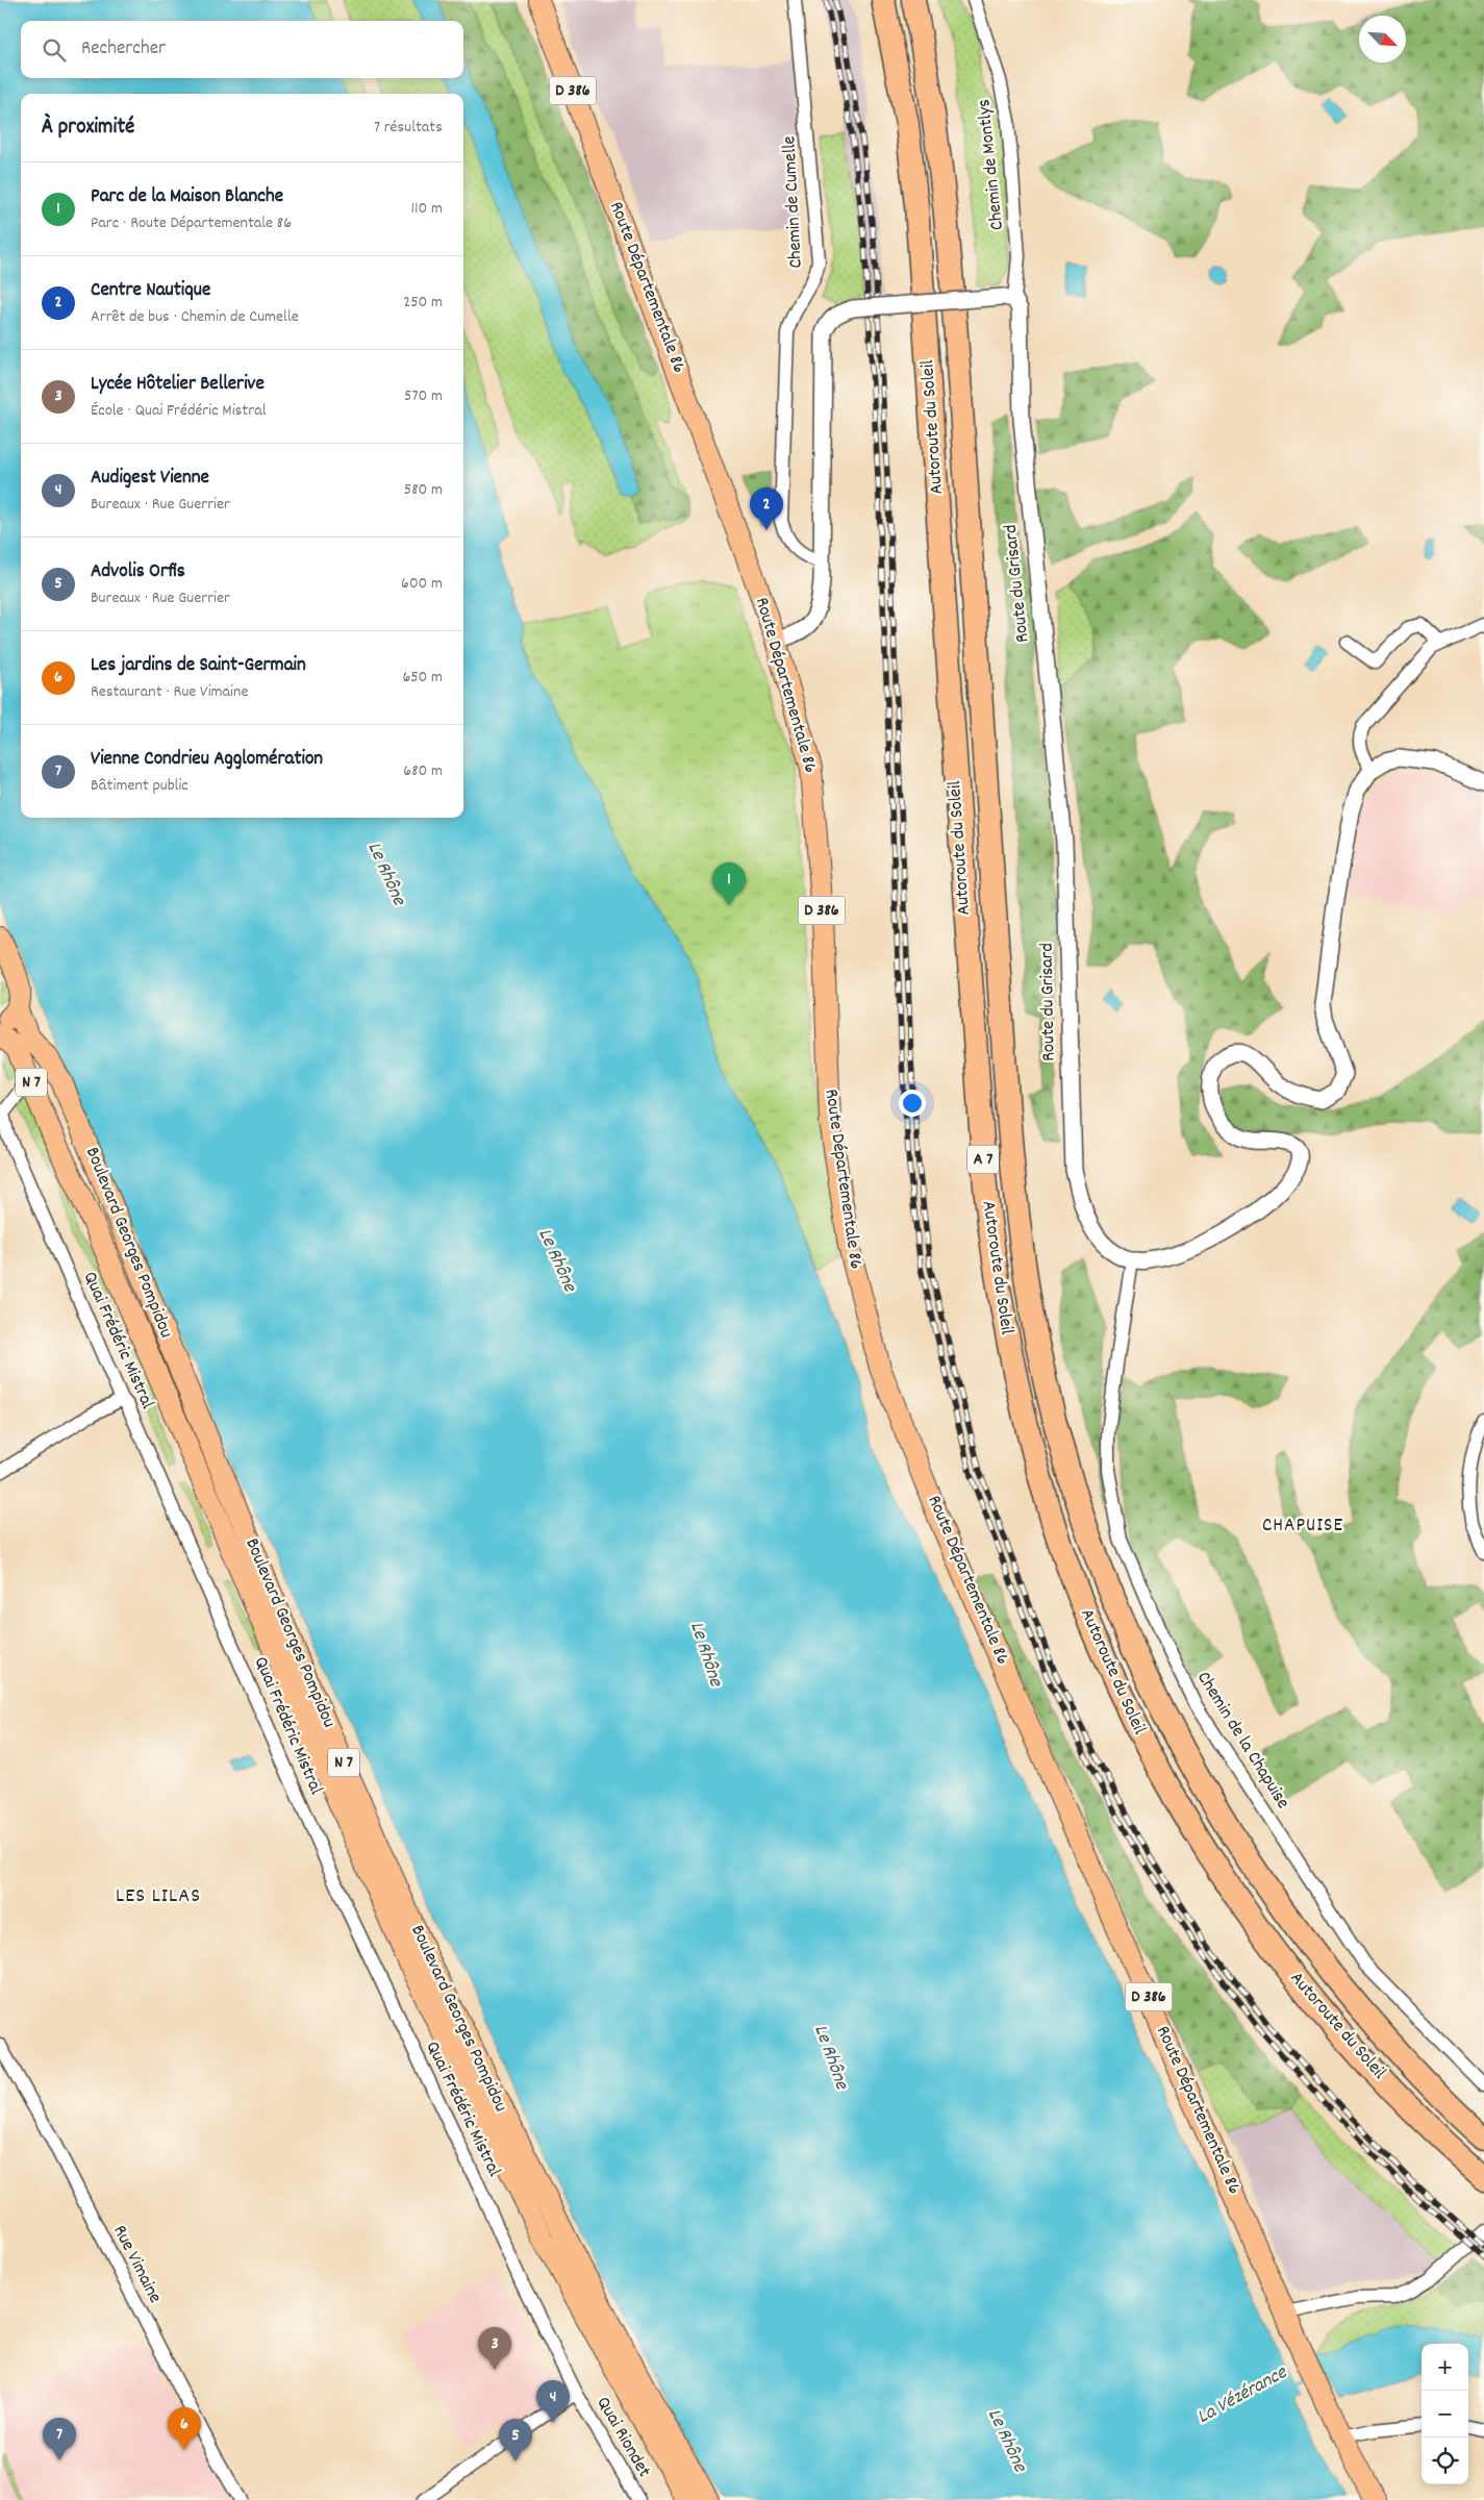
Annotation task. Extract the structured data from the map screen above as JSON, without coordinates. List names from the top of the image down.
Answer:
{
  "streets": {
    "highway": ["Autoroute du Soleil", "A 7"],
    "main road": [
      "D 386",
      "Route Départementale 86",
      "N 7",
      "Boulevard Georges Pompidou"
    ],
    "street": [
      "Chemin de Montlys",
      "Chemin de Cumelle",
      "Route du Grisard",
      "Quai Frédéric Mistral",
      "Chemin de la Chapuise",
      "Rue Vimaine",
      "Quai Riondet"
    ]
  },
  "crossings": [
    ["D 386", "Route Départementale 86"],
    ["Chemin de Montlys", "Route du Grisard"],
    ["Route du Grisard", "Chemin de la Chapuise"],
    ["Boulevard Georges Pompidou", "Quai Frédéric Mistral"],
    ["Quai Frédéric Mistral", "Quai Riondet"]
  ],
  "districts": ["CHAPUISE", "LES LILAS"],
  "water": ["Le Rhône", "La Vézérance"],
  "north": "bottom right",
  "page": {
    "search": "Rechercher",
    "heading": ["À proximité", "7 résultats"],
    "list": [
      {
        "mark": "1",
        "name": "Parc de la Maison Blanche",
        "note": "Parc · Route Départementale 86",
        "value": "110 m"
      },
      {
        "mark": "2",
        "name": "Centre Nautique",
        "note": "Arrêt de bus · Chemin de Cumelle",
        "value": "250 m"
      },
      {
        "mark": "3",
        "name": "Lycée Hôtelier Bellerive",
        "note": "École · Quai Frédéric Mistral",
        "value": "570 m"
      },
      {
        "mark": "4",
        "name": "Audigest Vienne",
        "note": "Bureaux · Rue Guerrier",
        "value": "580 m"
      },
      {
        "mark": "5",
        "name": "Advolis Orfis",
        "note": "Bureaux · Rue Guerrier",
        "value": "600 m"
      },
      {
        "mark": "6",
        "name": "Les jardins de Saint-Germain",
        "note": "Restaurant · Rue Vimaine",
        "value": "650 m"
      },
      {
        "mark": "7",
        "name": "Vienne Condrieu Agglomération",
        "note": "Bâtiment public",
        "value": "680 m"
      }
    ],
    "pins": [
      "2",
      "1",
      "3",
      "4",
      "6",
      "7",
      "5"
    ],
    "map_buttons": ["+", "−"]
  }
}
